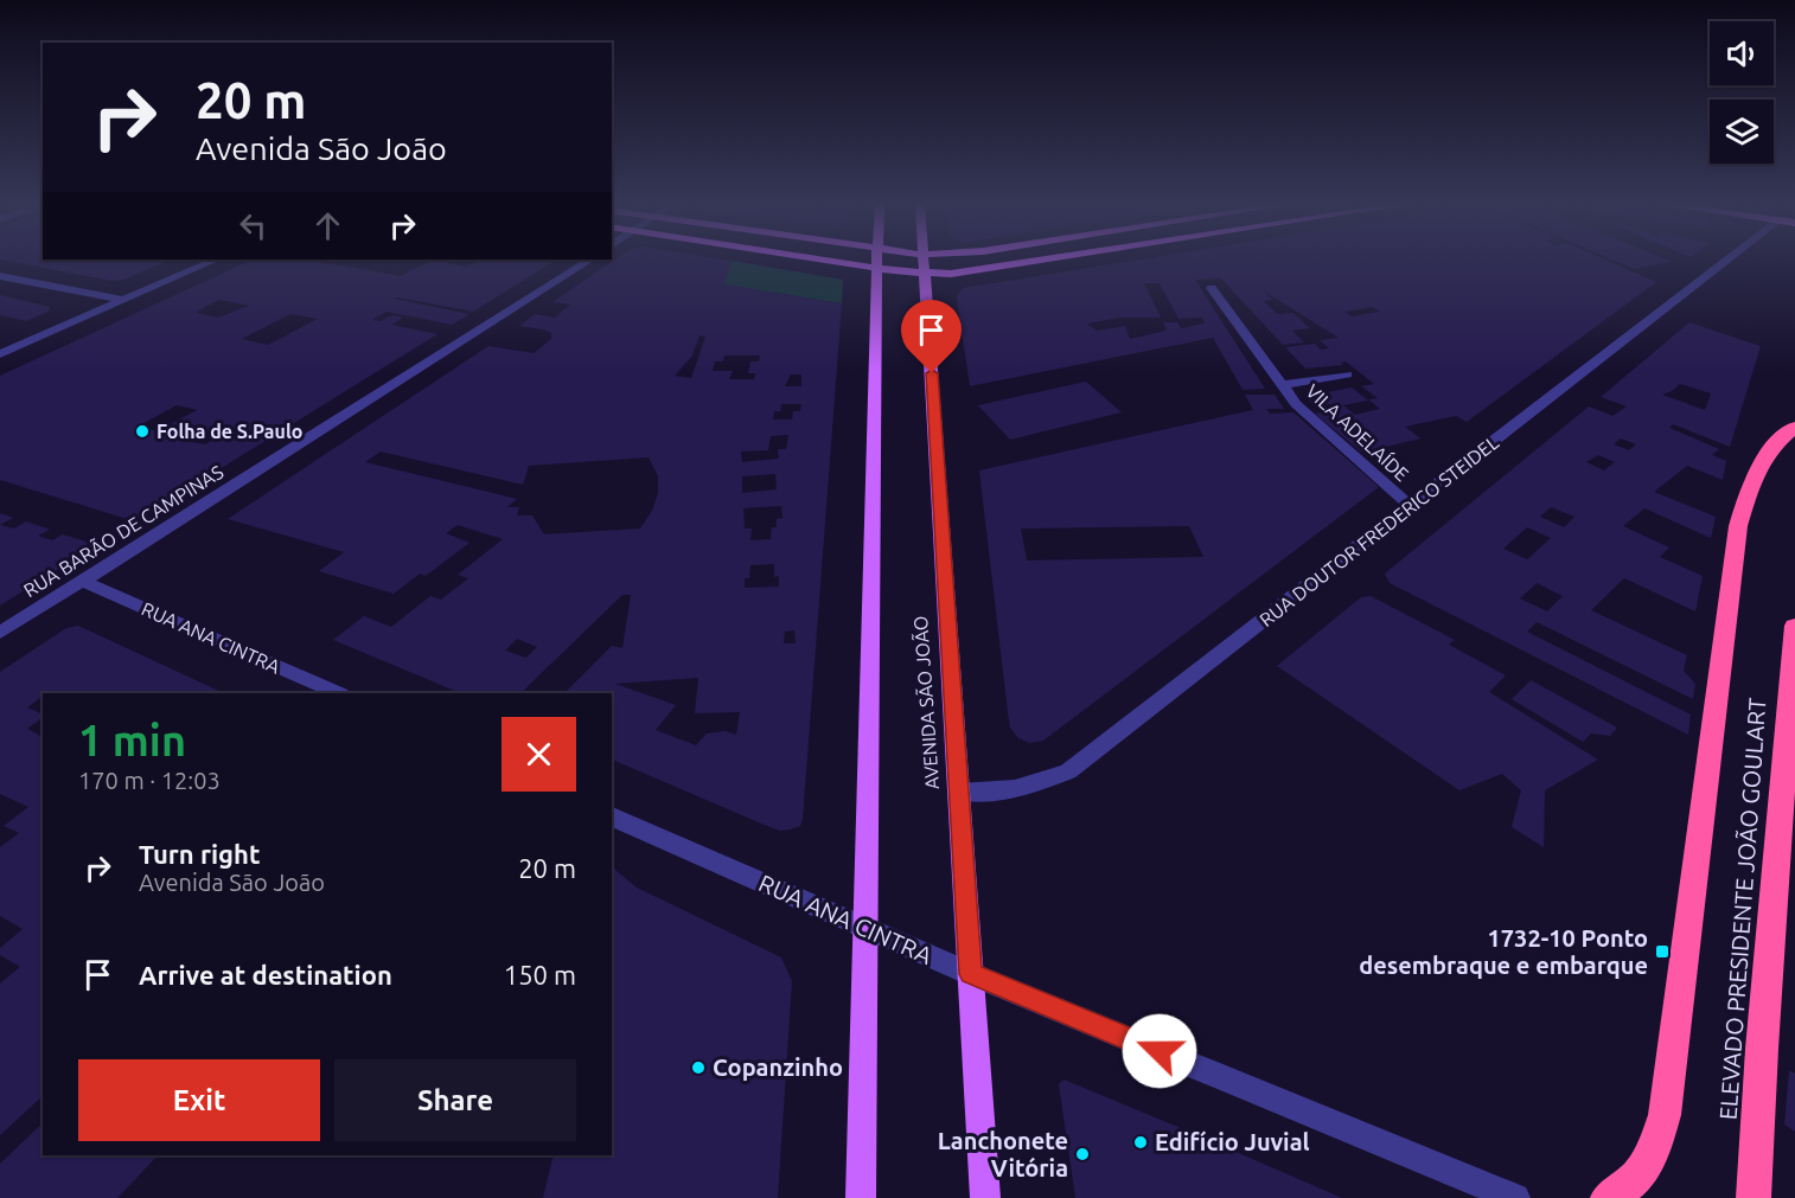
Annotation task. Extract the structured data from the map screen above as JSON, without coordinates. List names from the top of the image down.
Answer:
{
  "streets": {
    "highway": ["ELEVADO PRESIDENTE JOÃO GOULART"],
    "main road": ["AVENIDA SÃO JOÃO"],
    "street": [
      "VILA ADELAÍDE",
      "RUA BARÃO DE CAMPINAS",
      "RUA DOUTOR FREDERICO STEIDEL",
      "RUA ANA CINTRA"
    ]
  },
  "crossings": [
    ["VILA ADELAÍDE", "RUA DOUTOR FREDERICO STEIDEL"],
    ["RUA BARÃO DE CAMPINAS", "RUA ANA CINTRA"],
    ["RUA DOUTOR FREDERICO STEIDEL", "AVENIDA SÃO JOÃO"],
    ["RUA ANA CINTRA", "AVENIDA SÃO JOÃO"]
  ],
  "places": {
    "other": [
      "Folha de S.Paulo",
      "Copanzinho",
      "Edifício Juvial",
      "Lanchonete Vitória"
    ],
    "transit": ["1732-10 Ponto desembraque e embarque"]
  },
  "page": {
    "turn": ["20 m", "Avenida São João"],
    "heading": ["1 min", "170 m · 12:03"],
    "list": [
      {
        "name": "Turn right",
        "note": "Avenida São João",
        "value": "20 m"
      },
      {
        "name": "Arrive at destination",
        "value": "150 m"
      }
    ],
    "buttons": ["Exit", "Share"]
  }
}
